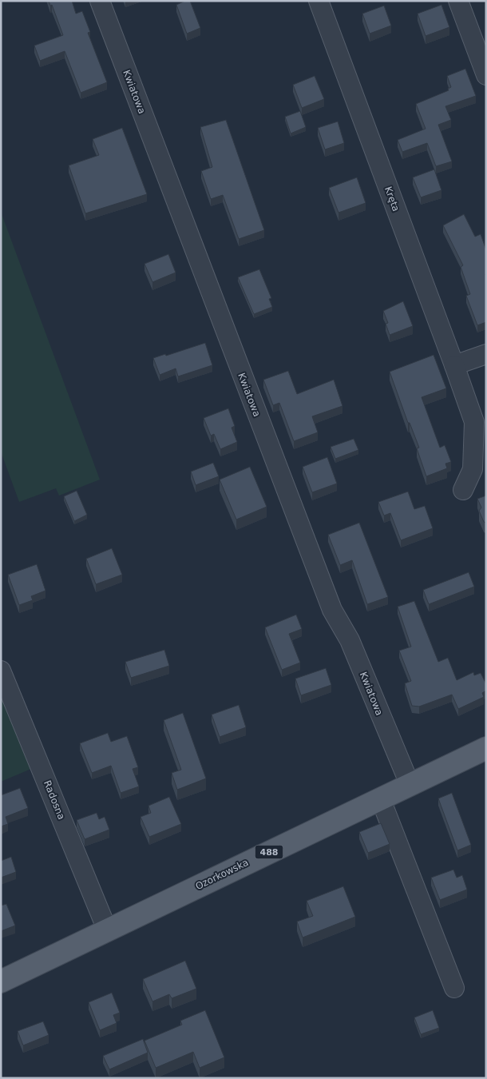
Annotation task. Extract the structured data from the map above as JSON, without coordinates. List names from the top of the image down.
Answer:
{
  "streets": {
    "main road": ["488", "Ozorkowska"],
    "street": ["Kwiatowa", "Kręta", "Radosna"]
  },
  "crossings": [
    ["Kwiatowa", "Ozorkowska"],
    ["Radosna", "Ozorkowska"]
  ]
}
